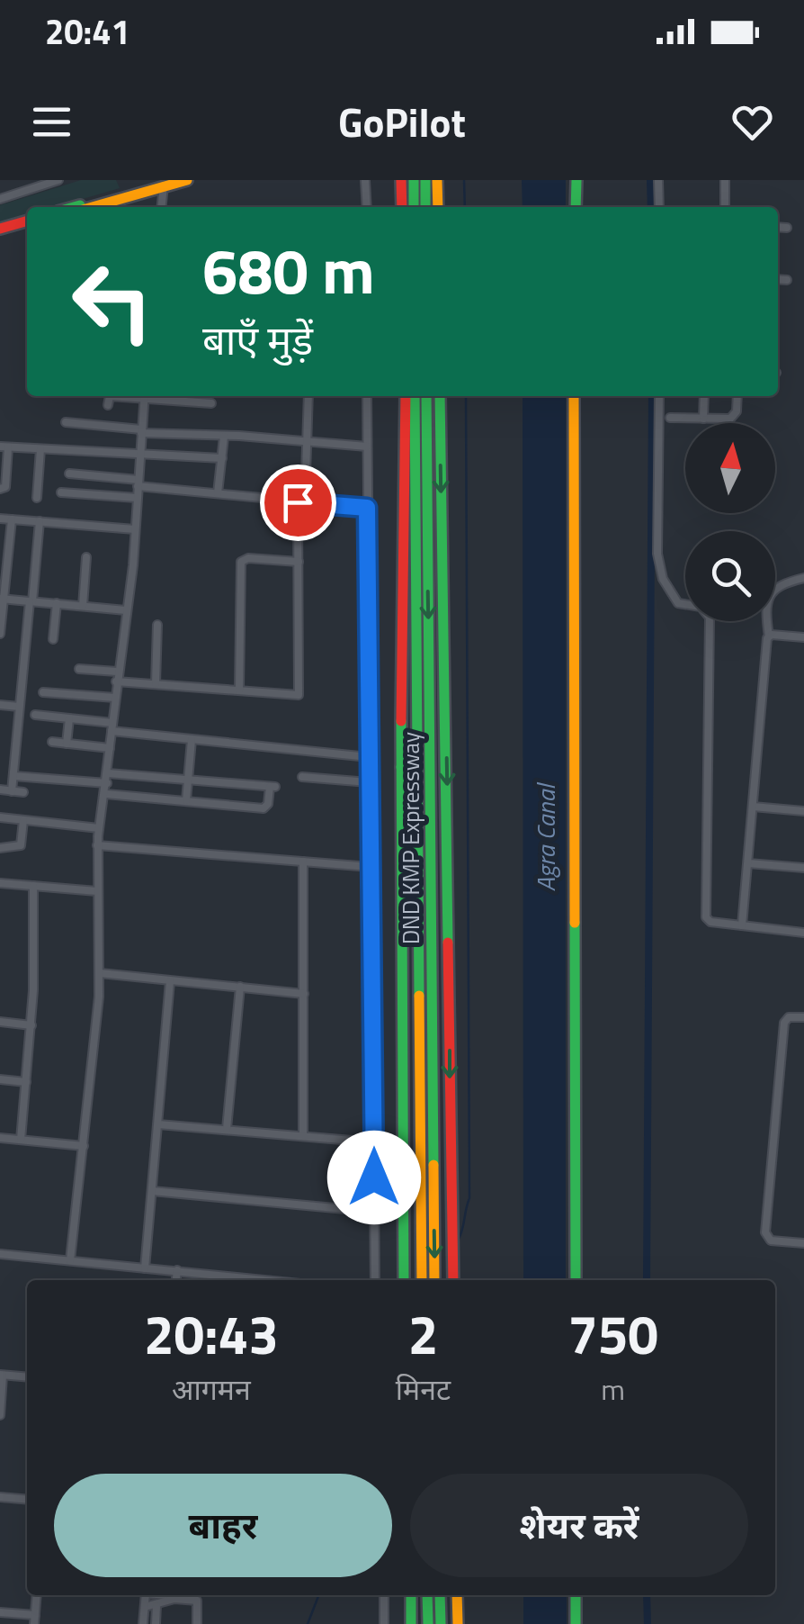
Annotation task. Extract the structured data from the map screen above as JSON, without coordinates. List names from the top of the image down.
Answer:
{
  "streets": {
    "main road": ["DND KMP Expressway"]
  },
  "water": ["Agra Canal"],
  "north": "top",
  "page": {
    "status": "20:41",
    "header": "GoPilot",
    "turn": ["680 m", "बाएँ मुड़ें"],
    "eta": [
      "20:43",
      "आगमन",
      "2",
      "मिनट",
      "750",
      "m"
    ],
    "buttons": ["बाहर", "शेयर करें"]
  }
}
